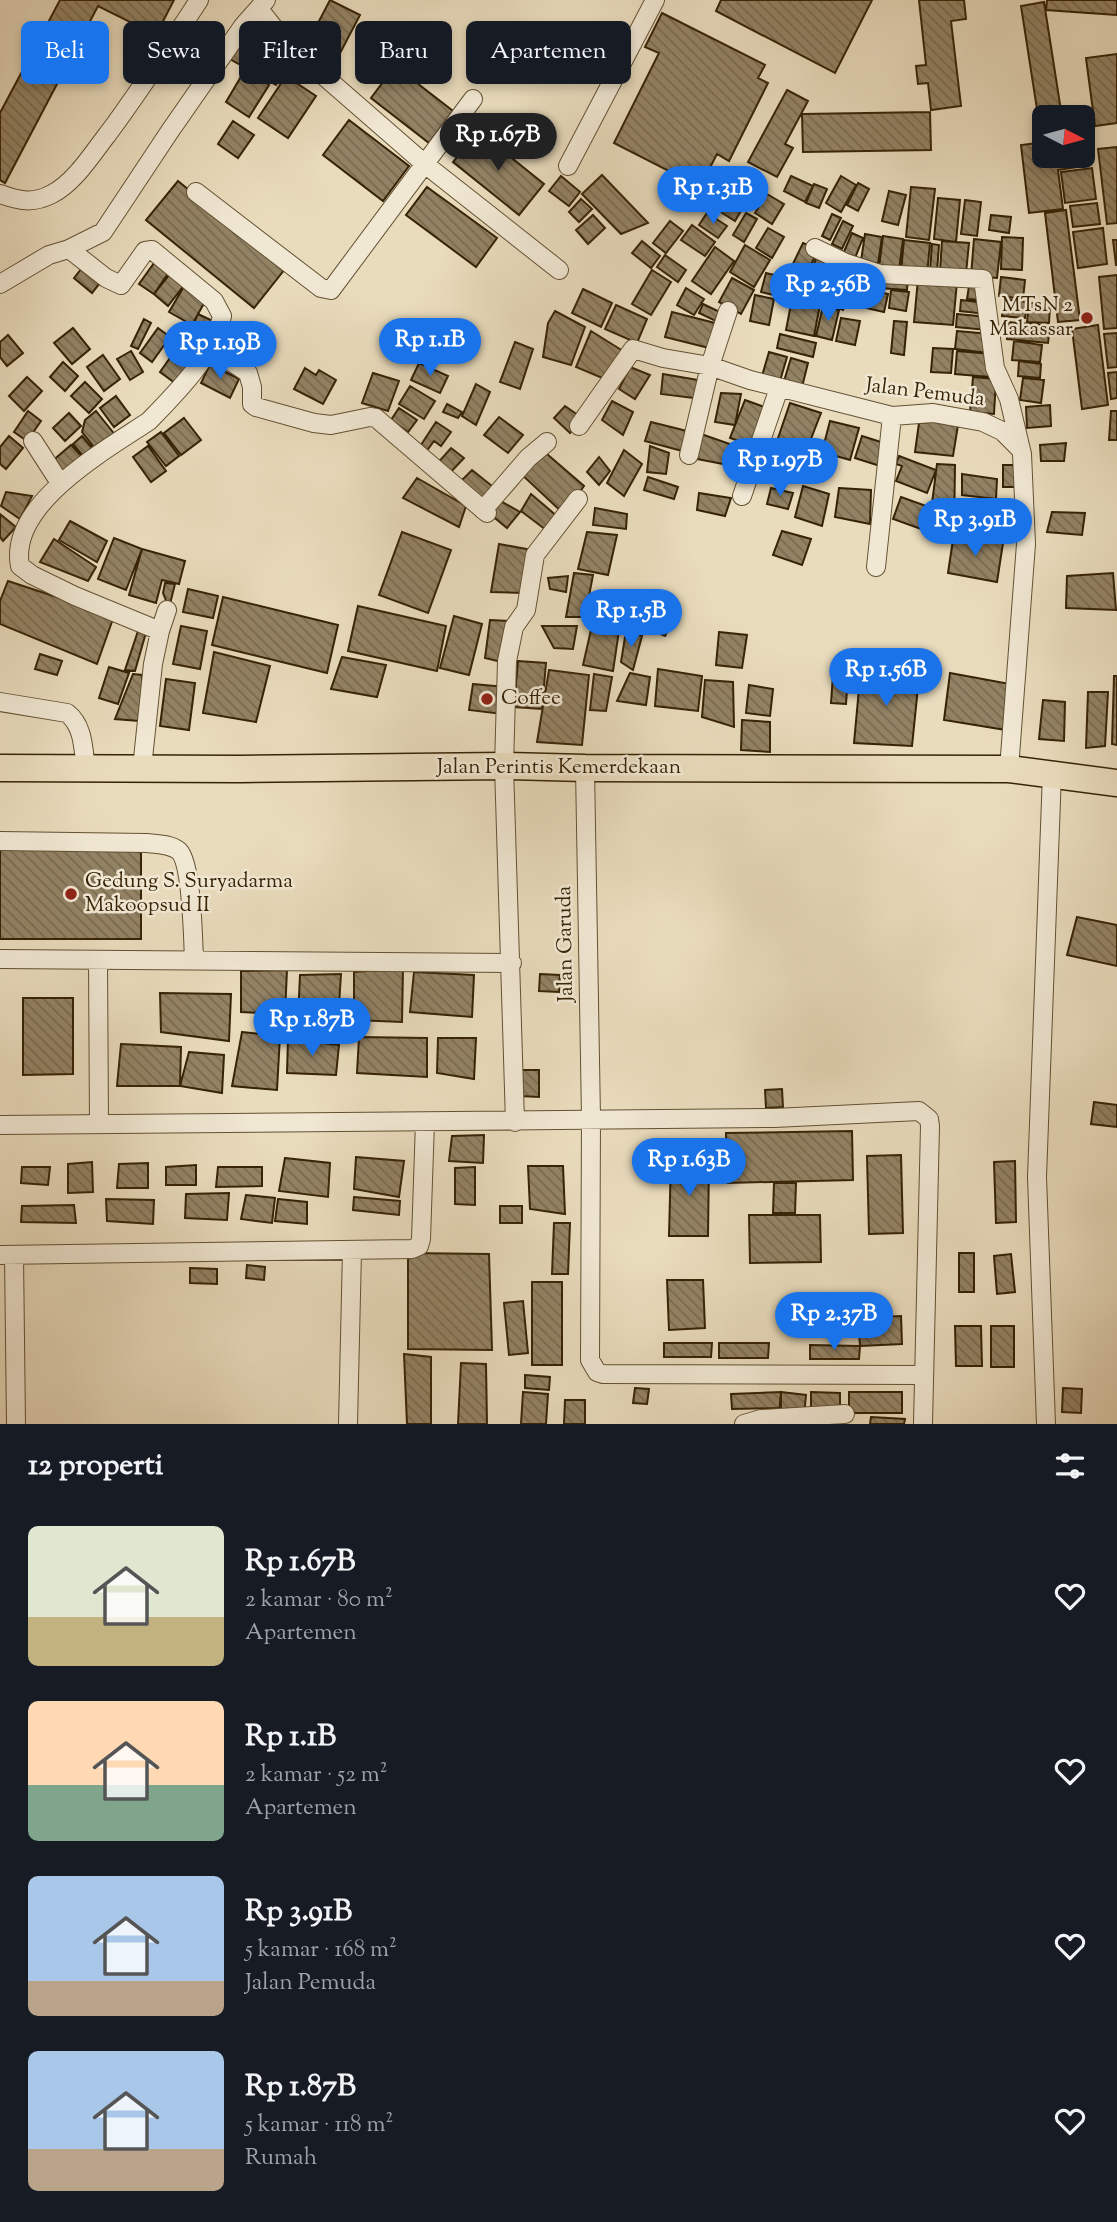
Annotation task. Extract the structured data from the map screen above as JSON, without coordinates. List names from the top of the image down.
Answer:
{
  "streets": {
    "highway": ["Jalan Perintis Kemerdekaan"],
    "street": ["Jalan Pemuda", "Jalan Garuda"]
  },
  "crossings": [
    ["Jalan Perintis Kemerdekaan", "Jalan Garuda"]
  ],
  "places": ["MTsN 2 Makassar", "Coffee", "Gedung S. Suryadarma Makoopsud II"],
  "north": "right",
  "page": {
    "chip": [
      "Beli",
      "Sewa",
      "Filter",
      "Baru",
      "Apartemen"
    ],
    "price": [
      "Rp 1.67B",
      "Rp 1.31B",
      "Rp 2.56B",
      "Rp 1.1B",
      "Rp 1.19B",
      "Rp 1.97B",
      "Rp 3.91B",
      "Rp 1.5B",
      "Rp 1.56B",
      "Rp 1.87B",
      "Rp 1.63B",
      "Rp 2.37B"
    ],
    "heading": "12 properti",
    "list": [
      {
        "name": "Rp 1.67B",
        "note": "2 kamar · 80 m² · Apartemen"
      },
      {
        "name": "Rp 1.1B",
        "note": "2 kamar · 52 m² · Apartemen"
      },
      {
        "name": "Rp 3.91B",
        "note": "5 kamar · 168 m² · Jalan Pemuda"
      },
      {
        "name": "Rp 1.87B",
        "note": "5 kamar · 118 m² · Rumah"
      }
    ]
  }
}
